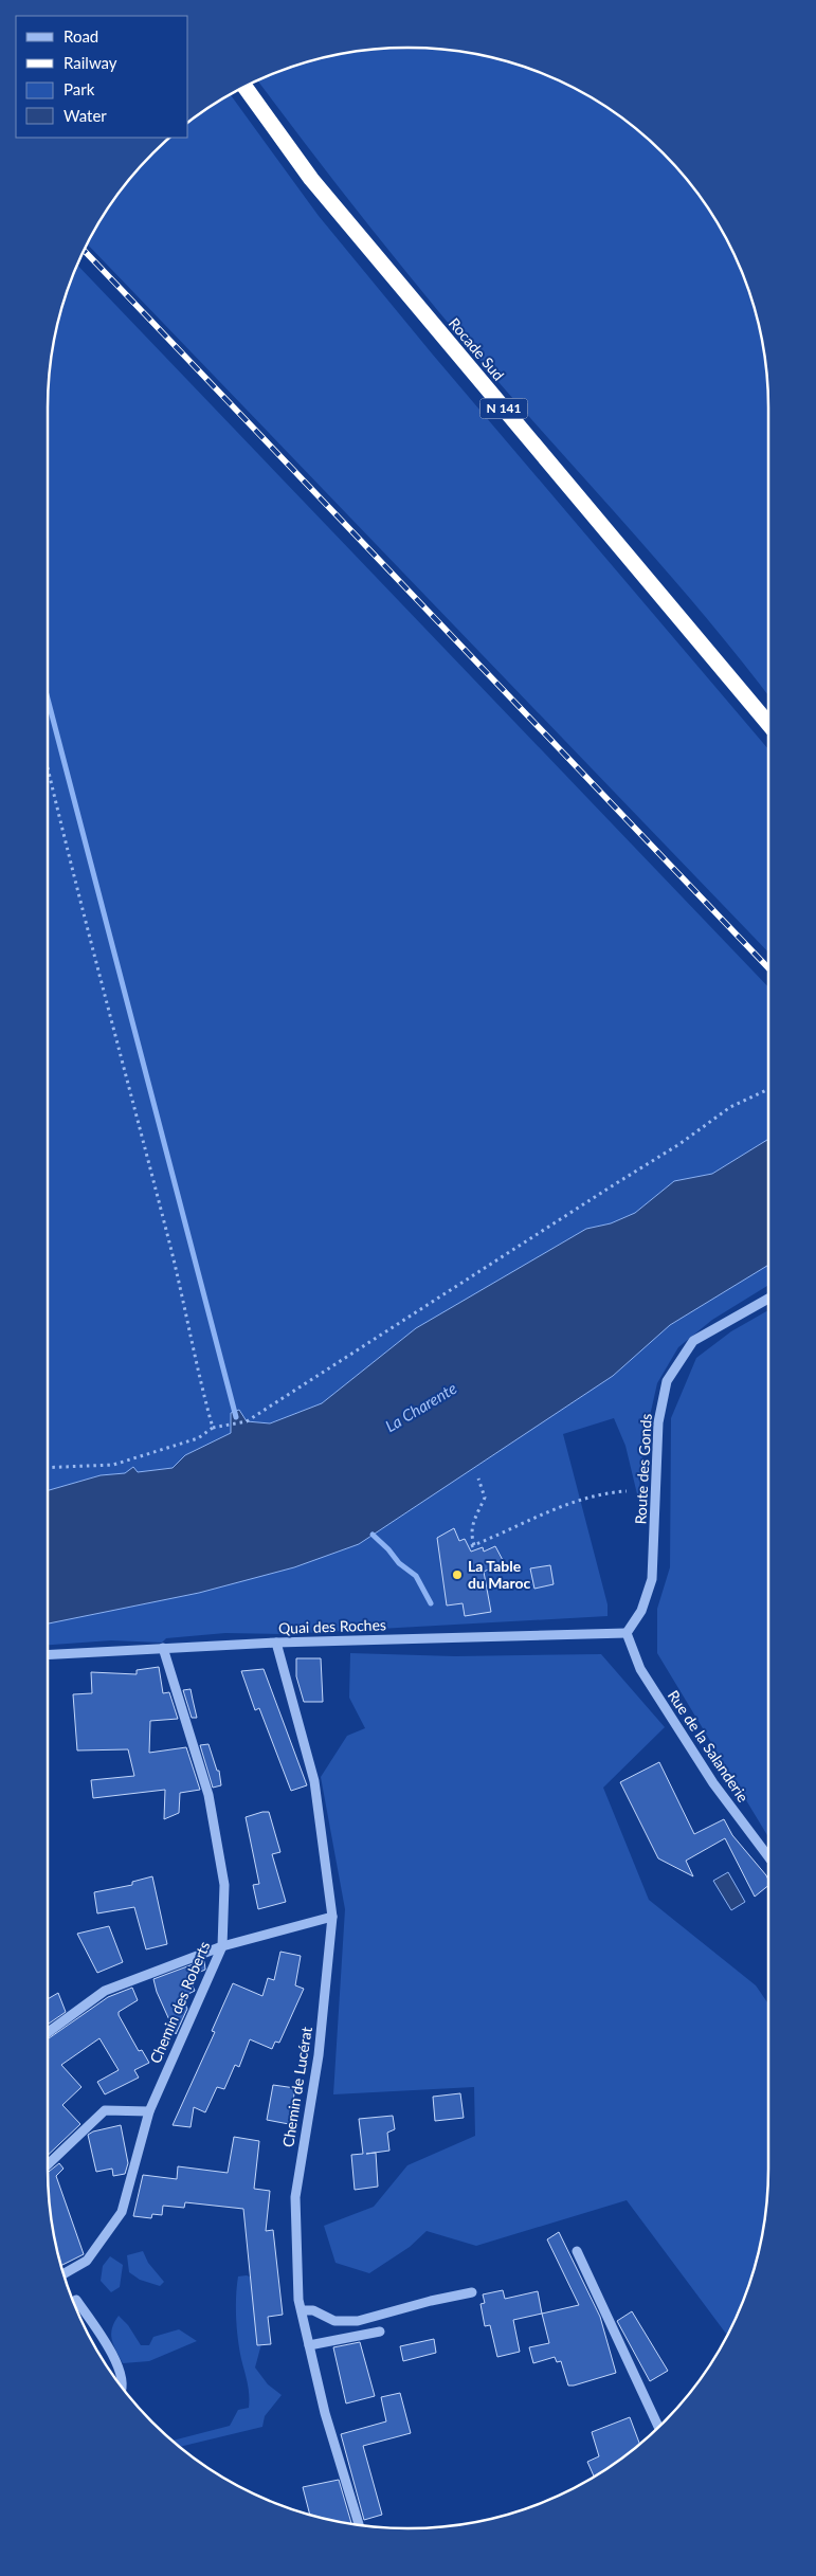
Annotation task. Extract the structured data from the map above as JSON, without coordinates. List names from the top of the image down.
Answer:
{
  "streets": {
    "highway": ["Rocade Sud", "N 141"],
    "street": [
      "Route des Gonds",
      "Quai des Roches",
      "Rue de la Salanderie",
      "Chemin des Roberts",
      "Chemin de Lucérat"
    ]
  },
  "crossings": [
    ["Route des Gonds", "Quai des Roches"],
    ["Route des Gonds", "Rue de la Salanderie"],
    ["Quai des Roches", "Rue de la Salanderie"],
    ["Quai des Roches", "Chemin des Roberts"],
    ["Quai des Roches", "Chemin de Lucérat"]
  ],
  "water": ["La Charente"],
  "places": ["La Table du Maroc"],
  "legend": [
    "Road",
    "Railway",
    "Park",
    "Water"
  ]
}
